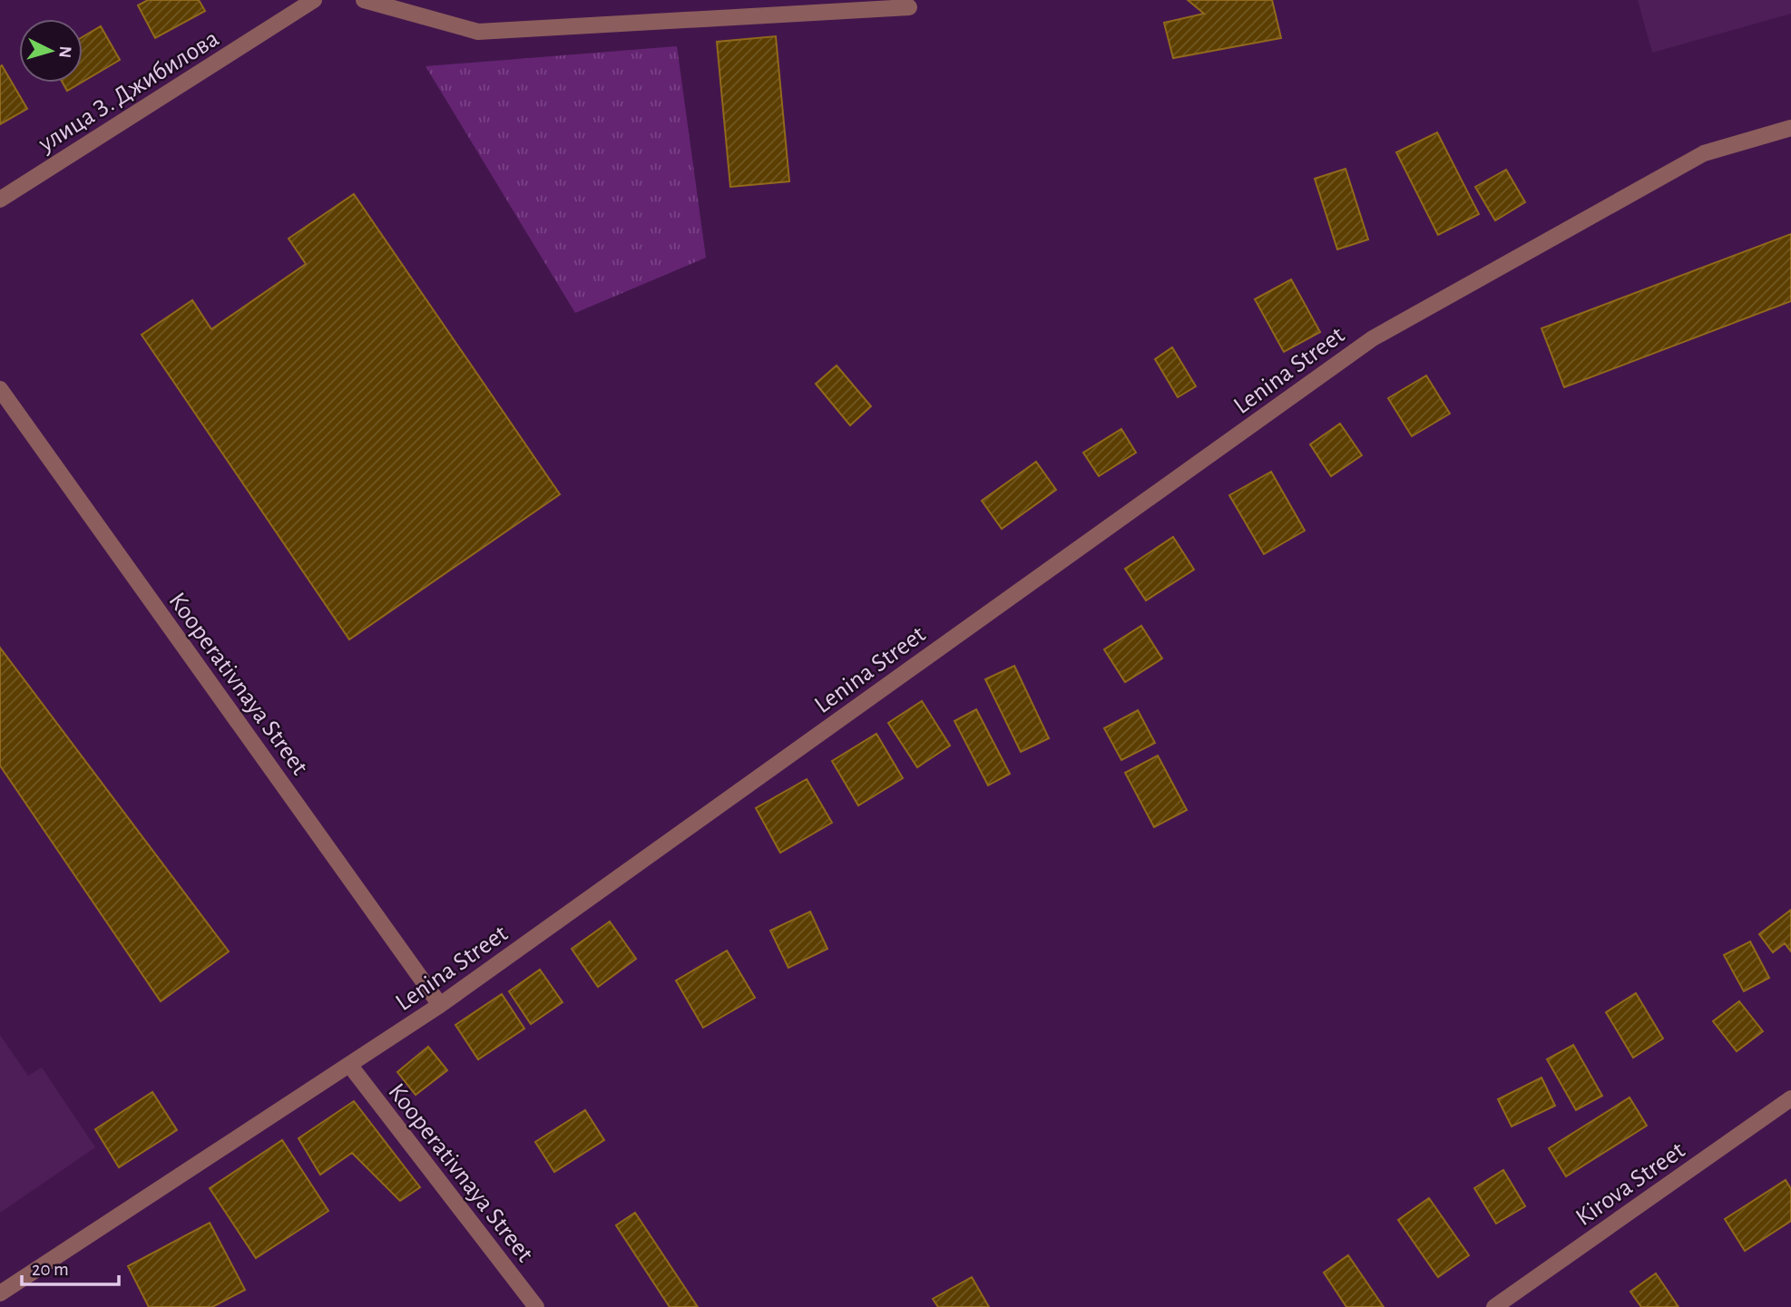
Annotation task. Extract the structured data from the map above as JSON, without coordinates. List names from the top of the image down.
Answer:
{
  "streets": {
    "street": [
      "улица З. Джибилова",
      "Lenina Street",
      "Kooperativnaya Street",
      "Kirova Street"
    ]
  },
  "crossings": [
    ["Lenina Street", "Kooperativnaya Street"]
  ],
  "scale_bar": "20 m",
  "north": "right"
}
